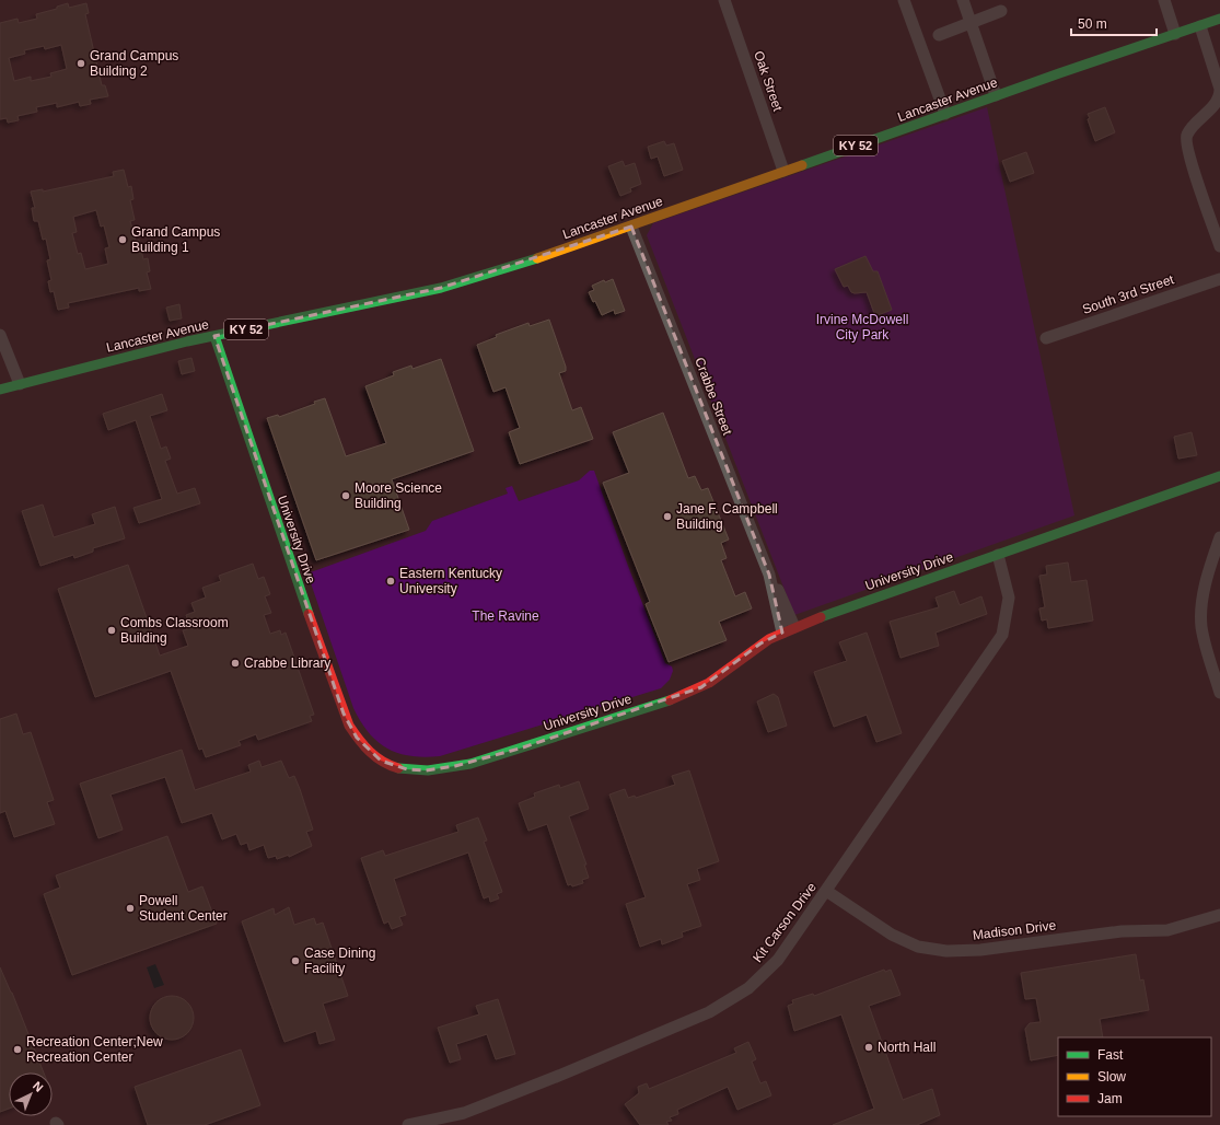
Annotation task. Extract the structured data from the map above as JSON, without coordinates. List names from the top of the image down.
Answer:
{
  "streets": {
    "street": [
      "Oak Street",
      "Lancaster Avenue",
      "KY 52",
      "South 3rd Street",
      "Crabbe Street",
      "University Drive",
      "Kit Carson Drive",
      "Madison Drive"
    ]
  },
  "crossings": [
    ["Oak Street", "Lancaster Avenue"],
    ["Lancaster Avenue", "Crabbe Street"],
    ["Lancaster Avenue", "University Drive"],
    ["Crabbe Street", "University Drive"],
    ["University Drive", "Kit Carson Drive"],
    ["Kit Carson Drive", "Madison Drive"]
  ],
  "parks": ["Irvine McDowell City Park", "The Ravine"],
  "places": [
    "Grand Campus Building 2",
    "Grand Campus Building 1",
    "Moore Science Building",
    "Jane F. Campbell Building",
    "Eastern Kentucky University",
    "Combs Classroom Building",
    "Crabbe Library",
    "Powell Student Center",
    "Case Dining Facility",
    "North Hall",
    "Recreation Center;New Recreation Center"
  ],
  "legend": ["Fast", "Slow", "Jam"],
  "scale_bar": "50 m",
  "north": "top right"
}
